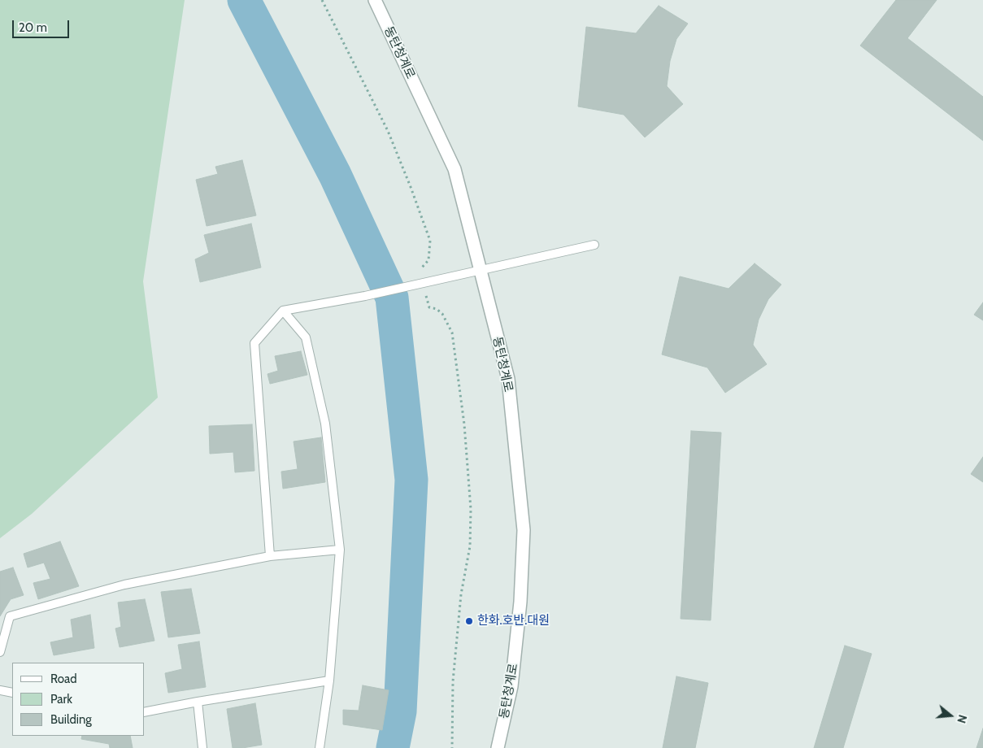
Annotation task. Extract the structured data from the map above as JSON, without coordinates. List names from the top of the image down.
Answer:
{
  "streets": {
    "street": ["동탄청계로"]
  },
  "places": ["한화.호반.대원"],
  "legend": ["Road", "Park", "Building"],
  "scale_bar": "20 m",
  "north": "right"
}
